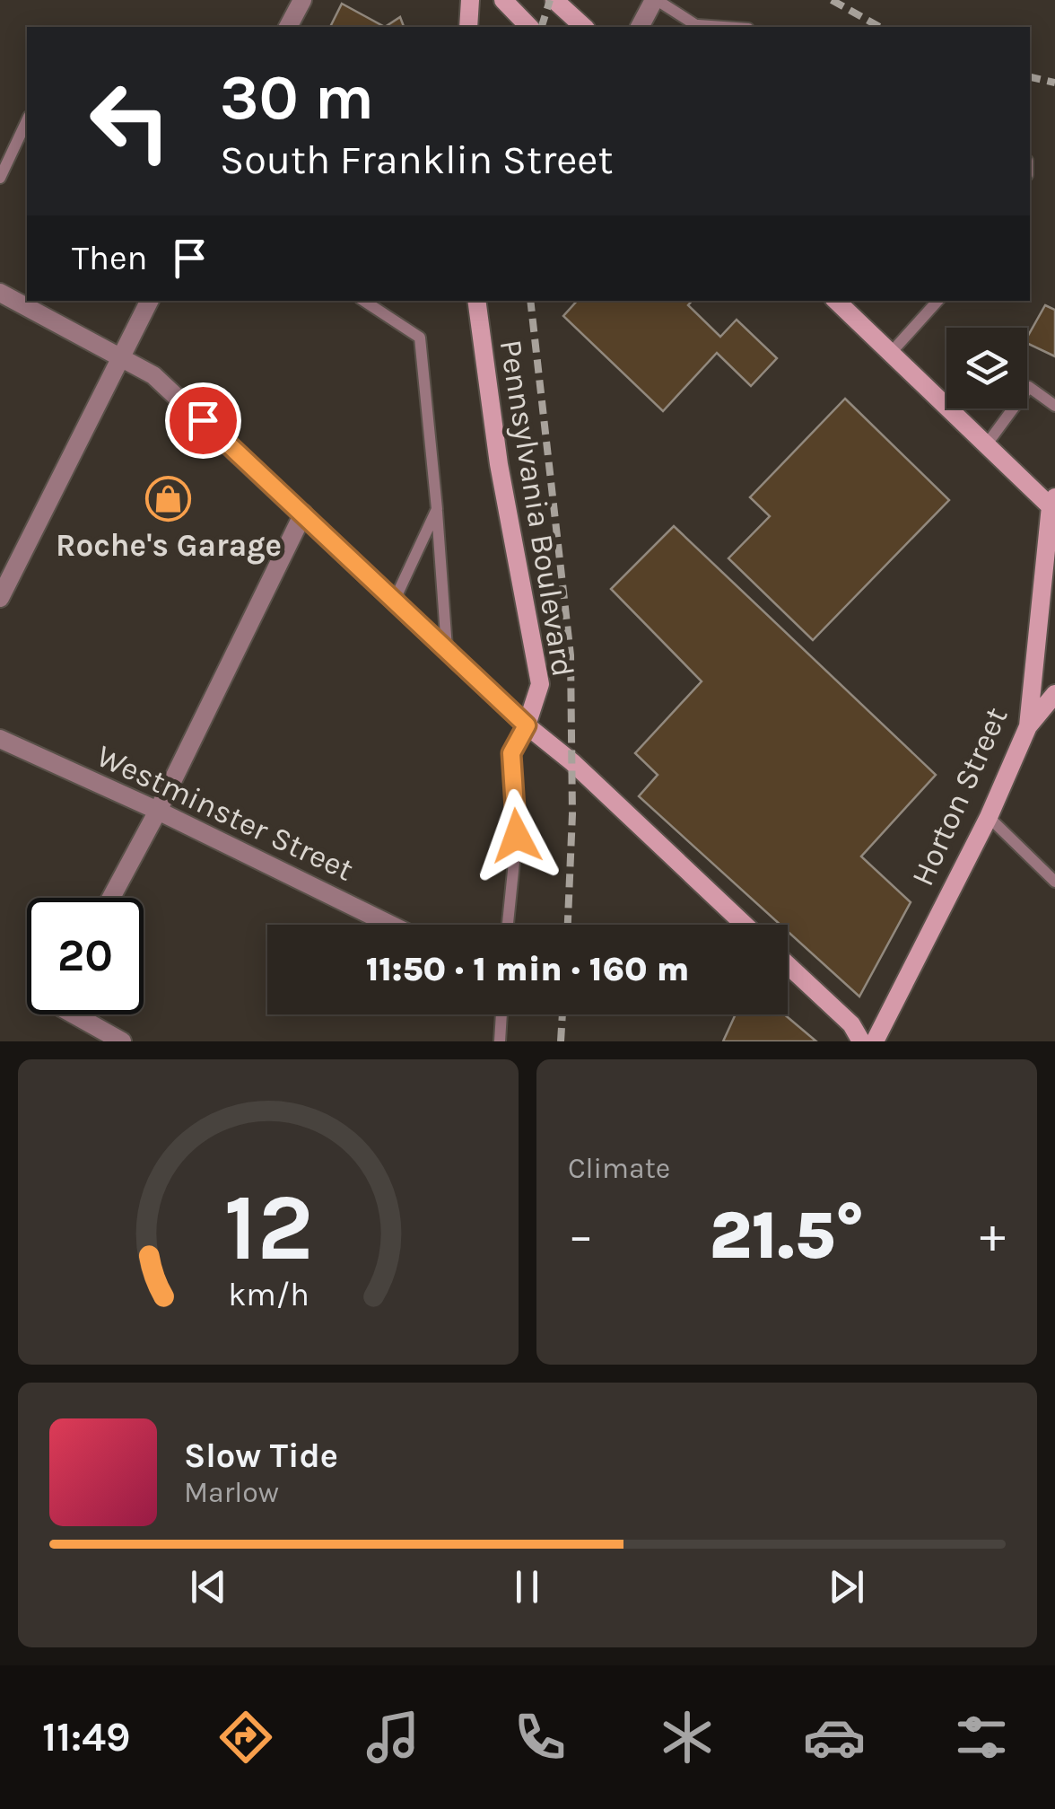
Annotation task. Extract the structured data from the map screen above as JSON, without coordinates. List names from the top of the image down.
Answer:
{
  "streets": {
    "main road": ["Pennsylvania Boulevard", "Horton Street"],
    "street": ["Westminster Street"]
  },
  "places": {
    "shop": ["Roche's Garage"]
  },
  "page": {
    "turn": ["30 m", "South Franklin Street"],
    "then": "Then",
    "limit": "20",
    "trip": "11:50 · 1 min · 160 m",
    "tile": "Climate",
    "heat": ["−", "21.5°", "+"],
    "song": ["Slow Tide", "Marlow"],
    "tabs": "11:49",
    "gauge": ["12", "km/h"]
  }
}
